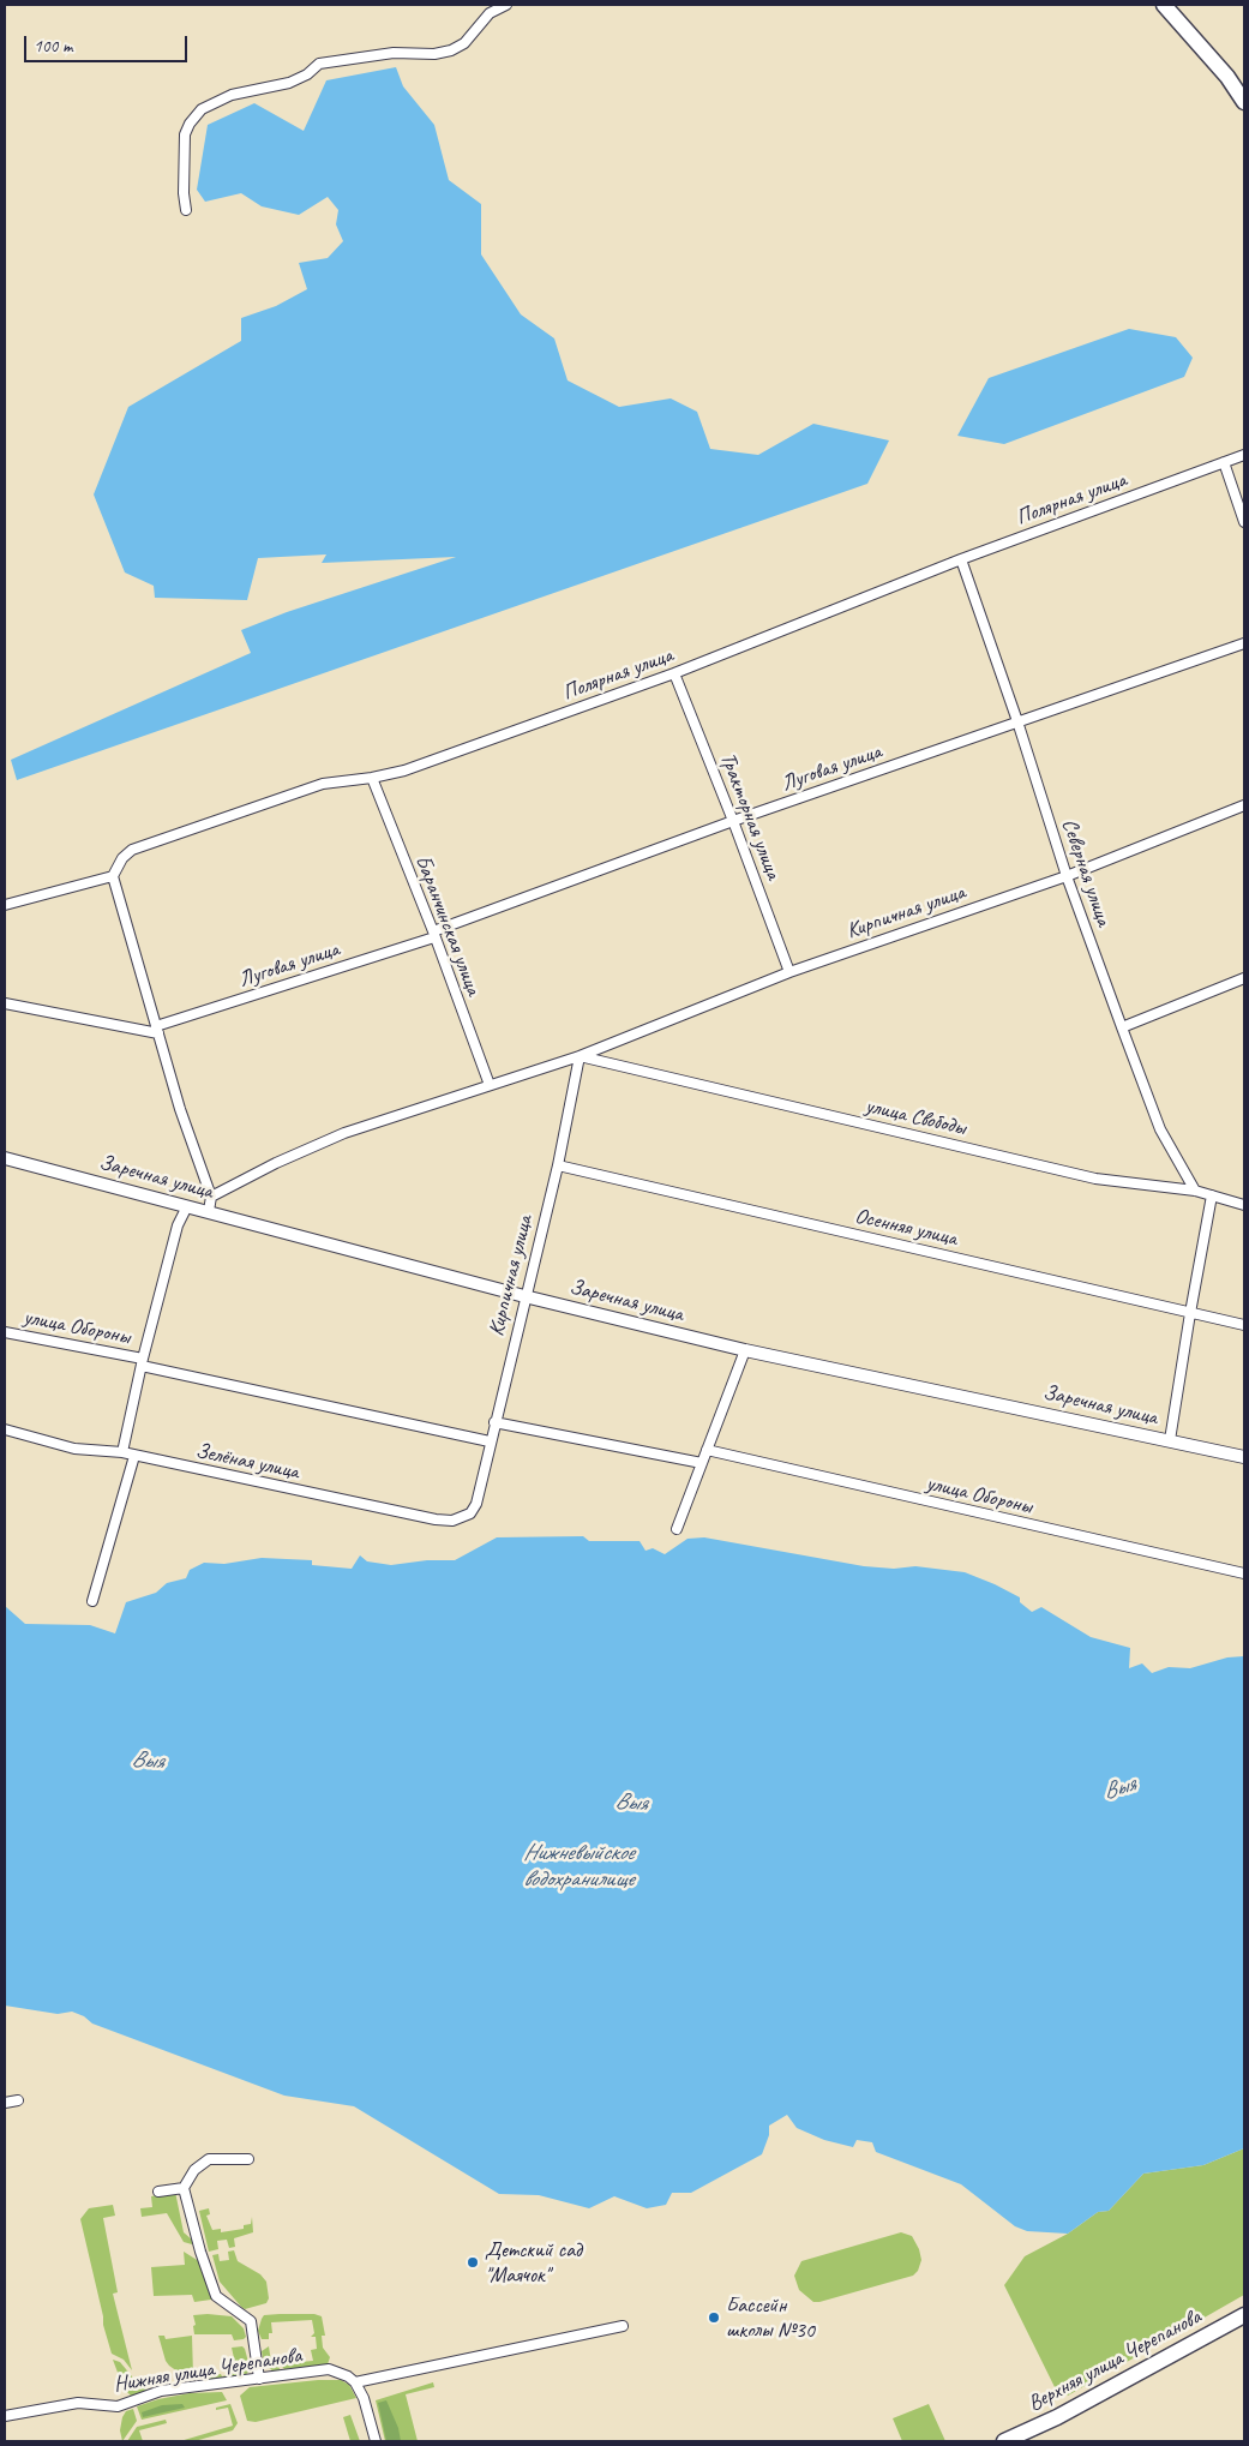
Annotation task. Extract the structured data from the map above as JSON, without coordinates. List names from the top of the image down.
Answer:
{
  "streets": {
    "main road": ["Верхняя улица Черепанова"],
    "street": [
      "Полярная улица",
      "Луговая улица",
      "Тракторная улица",
      "Северная улица",
      "Кирпичная улица",
      "Баранчинская улица",
      "улица Свободы",
      "Заречная улица",
      "Осенняя улица",
      "улица Обороны",
      "Зелёная улица",
      "Нижняя улица Черепанова"
    ]
  },
  "crossings": [
    ["Полярная улица", "Тракторная улица"],
    ["Полярная улица", "Северная улица"],
    ["Полярная улица", "Баранчинская улица"],
    ["Луговая улица", "Тракторная улица"],
    ["Луговая улица", "Северная улица"],
    ["Луговая улица", "Баранчинская улица"],
    ["Тракторная улица", "Кирпичная улица"],
    ["Северная улица", "Кирпичная улица"],
    ["Северная улица", "улица Свободы"],
    ["Кирпичная улица", "Баранчинская улица"],
    ["Кирпичная улица", "улица Свободы"],
    ["Кирпичная улица", "Заречная улица"],
    ["Кирпичная улица", "Осенняя улица"],
    ["Кирпичная улица", "улица Обороны"],
    ["Кирпичная улица", "Зелёная улица"]
  ],
  "water": ["Выя", "Нижневыйское водохранилище"],
  "places": ["Детский сад \"Маячок\"", "Бассейн школы №30"],
  "scale_bar": "100 m"
}
